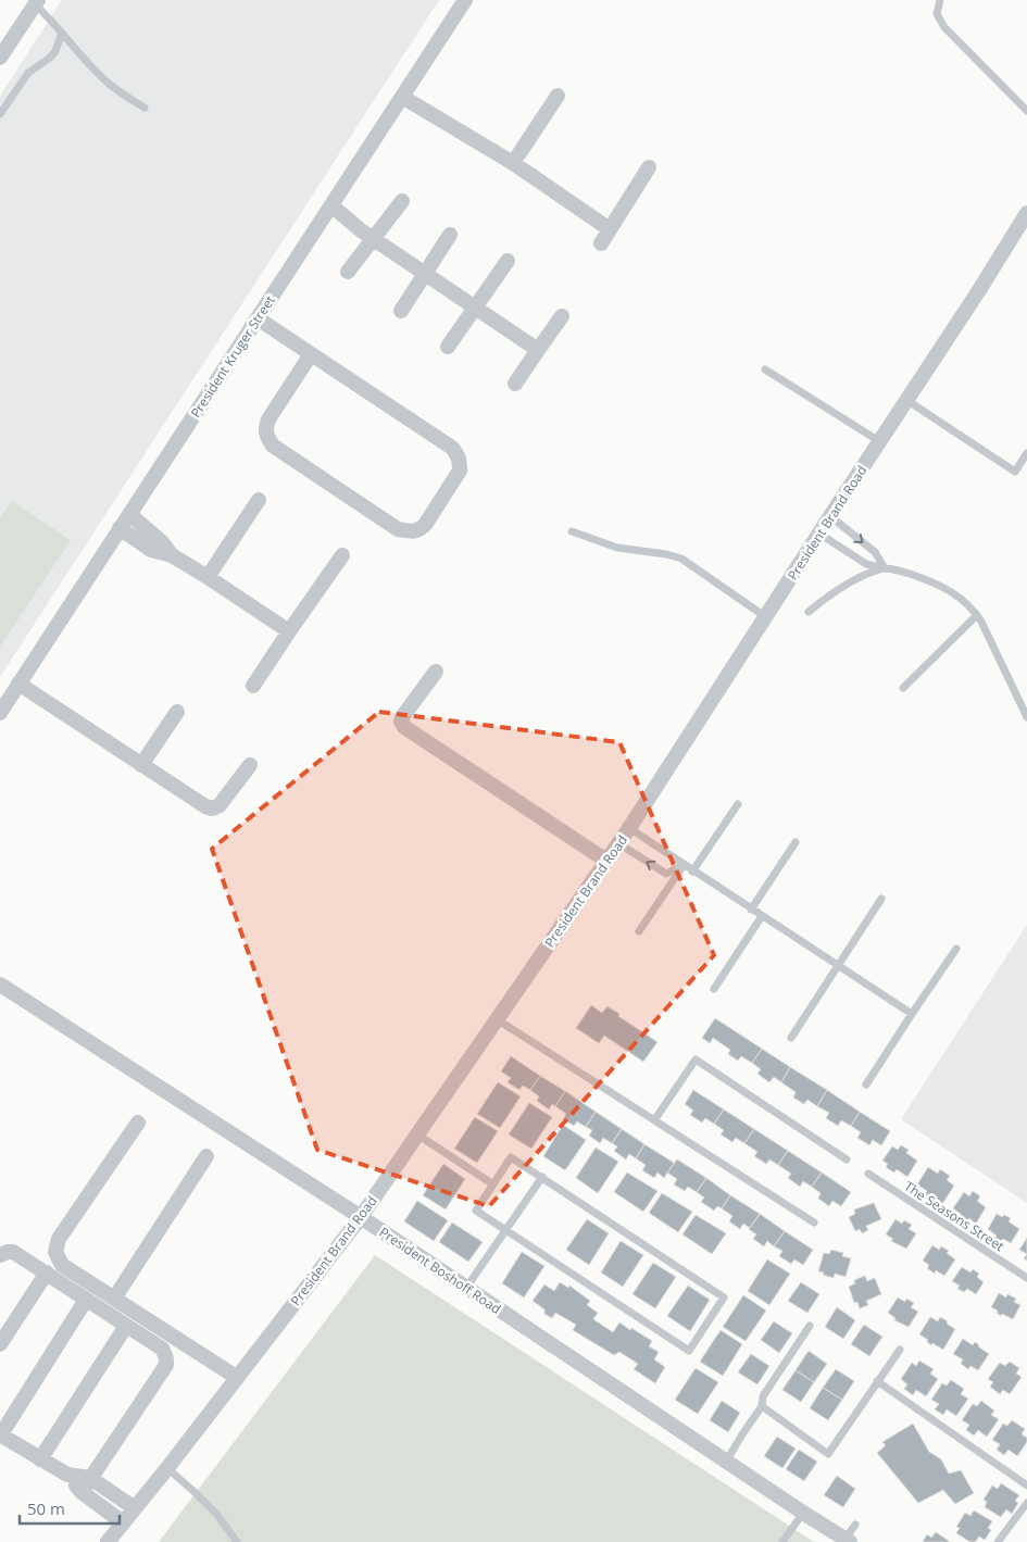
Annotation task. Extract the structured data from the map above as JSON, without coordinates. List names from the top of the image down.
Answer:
{
  "streets": {
    "street": ["President Kruger Street", "President Brand Road", "President Boshoff Road"],
    "lane": ["The Seasons Street"]
  },
  "crossings": [
    ["President Brand Road", "President Boshoff Road"]
  ],
  "scale_bar": "50 m"
}
